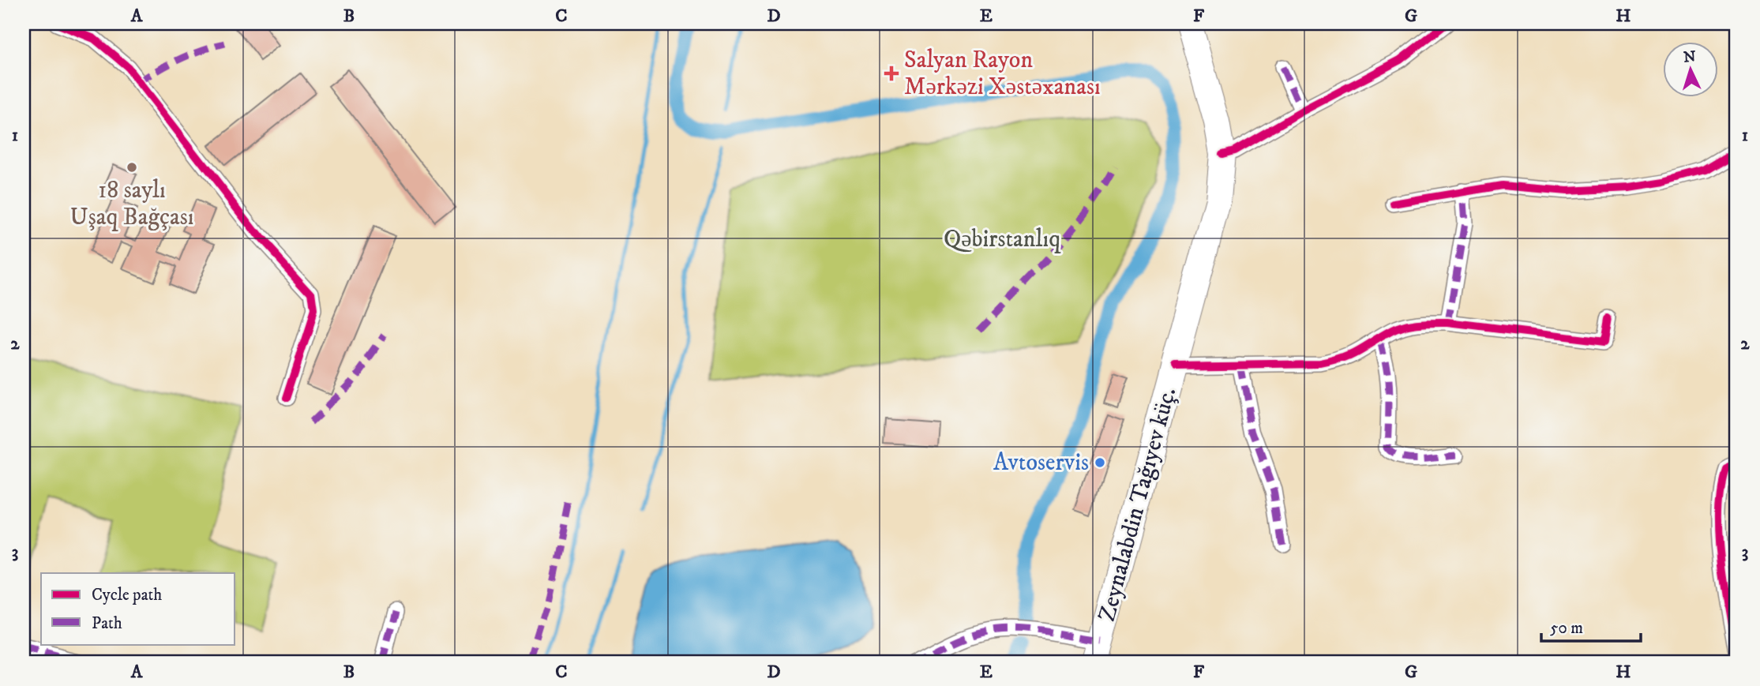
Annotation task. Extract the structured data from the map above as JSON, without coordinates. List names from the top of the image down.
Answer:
{
  "streets": {
    "main road": ["Zeynalabdin Tağıyev küç."]
  },
  "parks": ["Qəbirstanlıq"],
  "places": {
    "health": ["Salyan Rayon Mərkəzi Xəstəxanası"],
    "other": ["18 saylı Uşaq Bağçası", "Avtoservis"]
  },
  "legend": ["Cycle path", "Path"],
  "scale_bar": "50 m",
  "north": "top",
  "grid": {
    "columns": [
      "A",
      "B",
      "C",
      "D",
      "E",
      "F",
      "G",
      "H"
    ],
    "rows": ["1", "2", "3"]
  }
}
